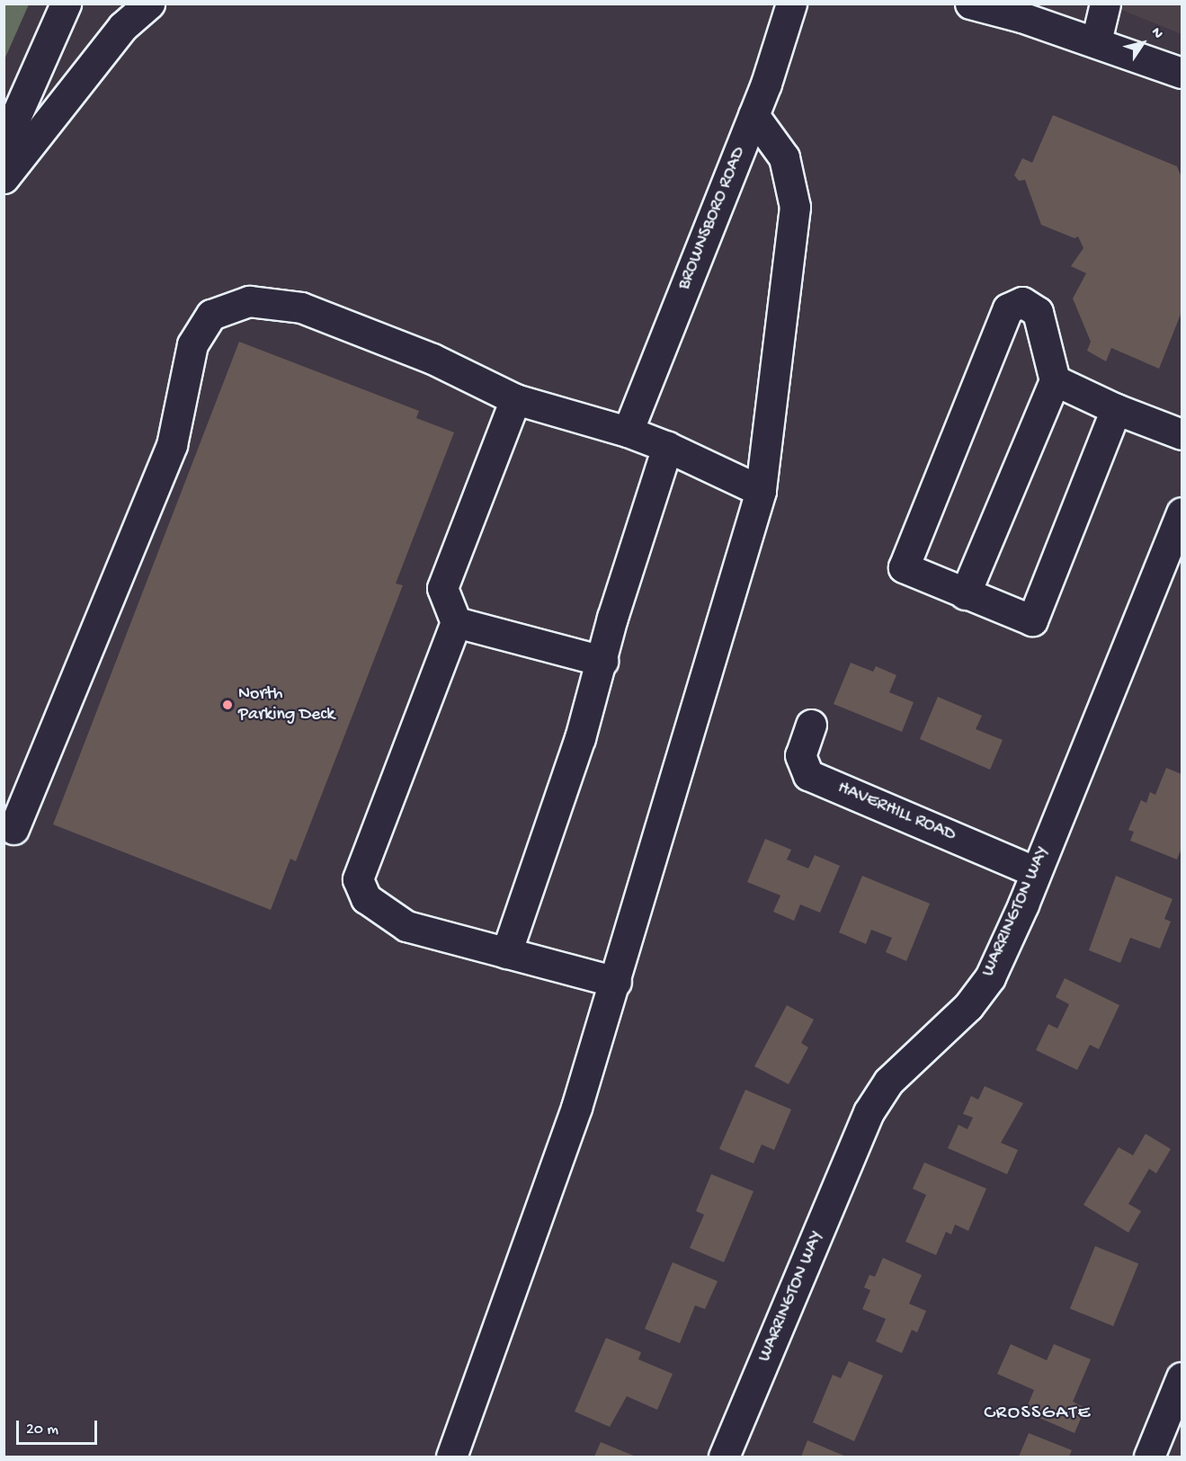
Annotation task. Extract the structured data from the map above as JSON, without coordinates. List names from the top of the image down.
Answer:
{
  "streets": {
    "main road": ["BROWNSBORO ROAD", "HAVERHILL ROAD", "WARRINGTON WAY"]
  },
  "crossings": [
    ["HAVERHILL ROAD", "WARRINGTON WAY"]
  ],
  "districts": ["CROSSGATE"],
  "places": ["North Parking Deck"],
  "scale_bar": "20 m",
  "north": "top right"
}
